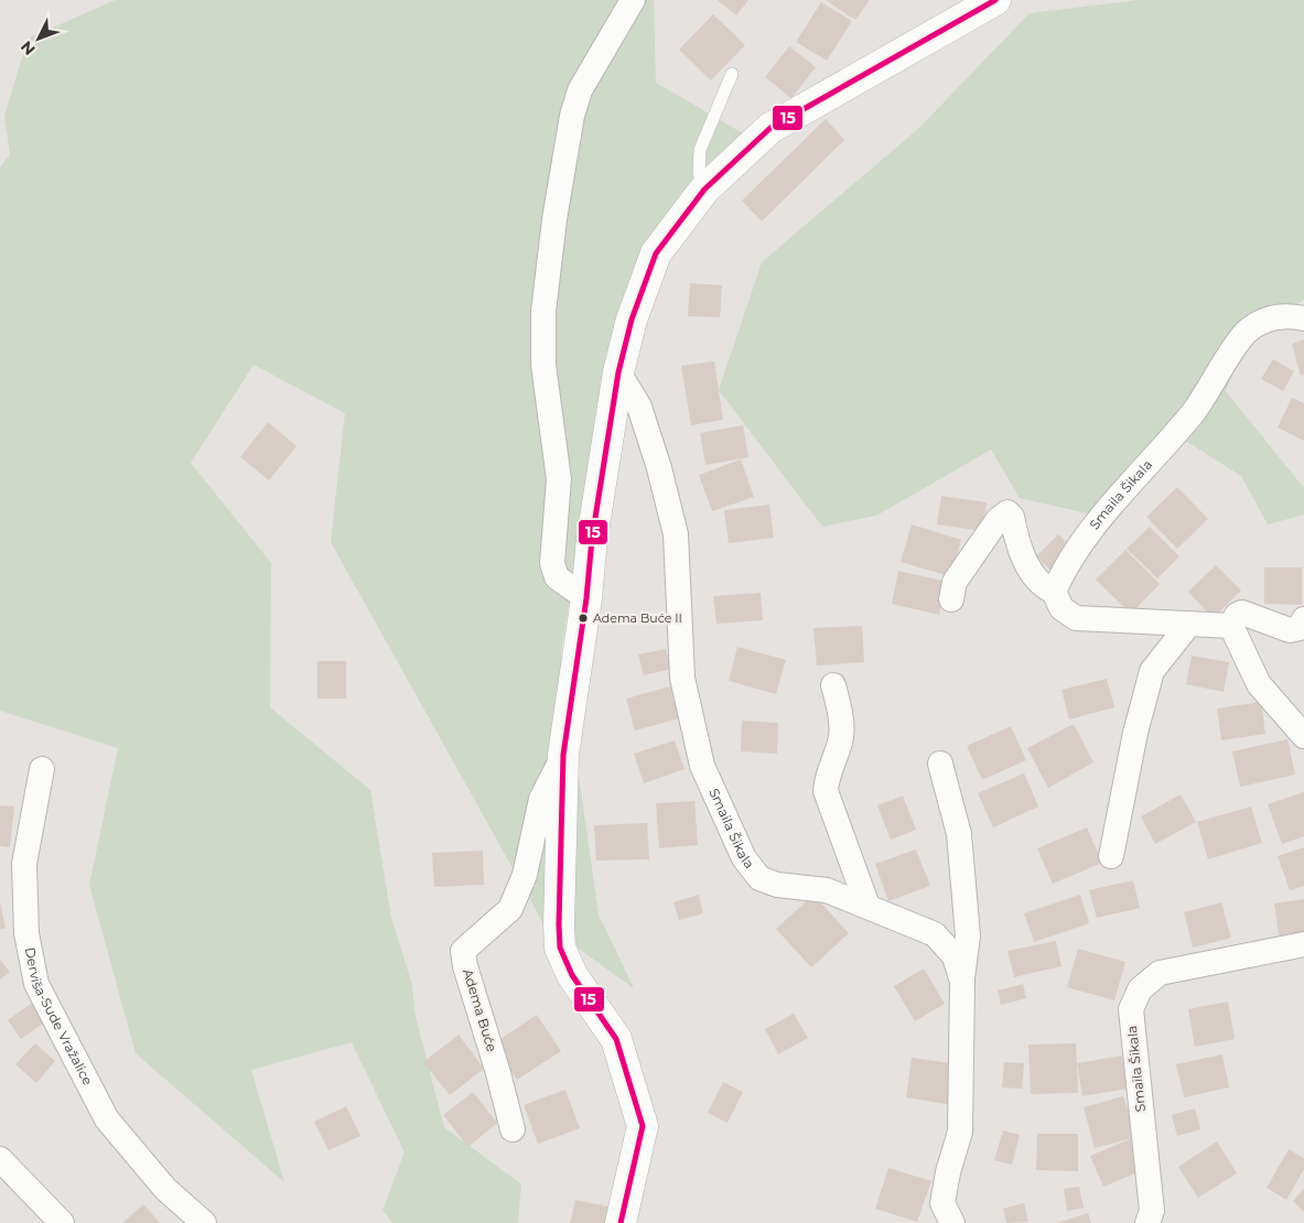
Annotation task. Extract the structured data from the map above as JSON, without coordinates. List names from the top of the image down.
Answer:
{
  "streets": {
    "street": ["Smaila Šikala", "Adema Buće", "Derviša-Sude Vražalice"]
  },
  "crossings": [
    ["Smaila Šikala", "Adema Buće"]
  ],
  "places": ["Adema Buće II"],
  "lines": ["transit line 15"],
  "north": "bottom left"
}
